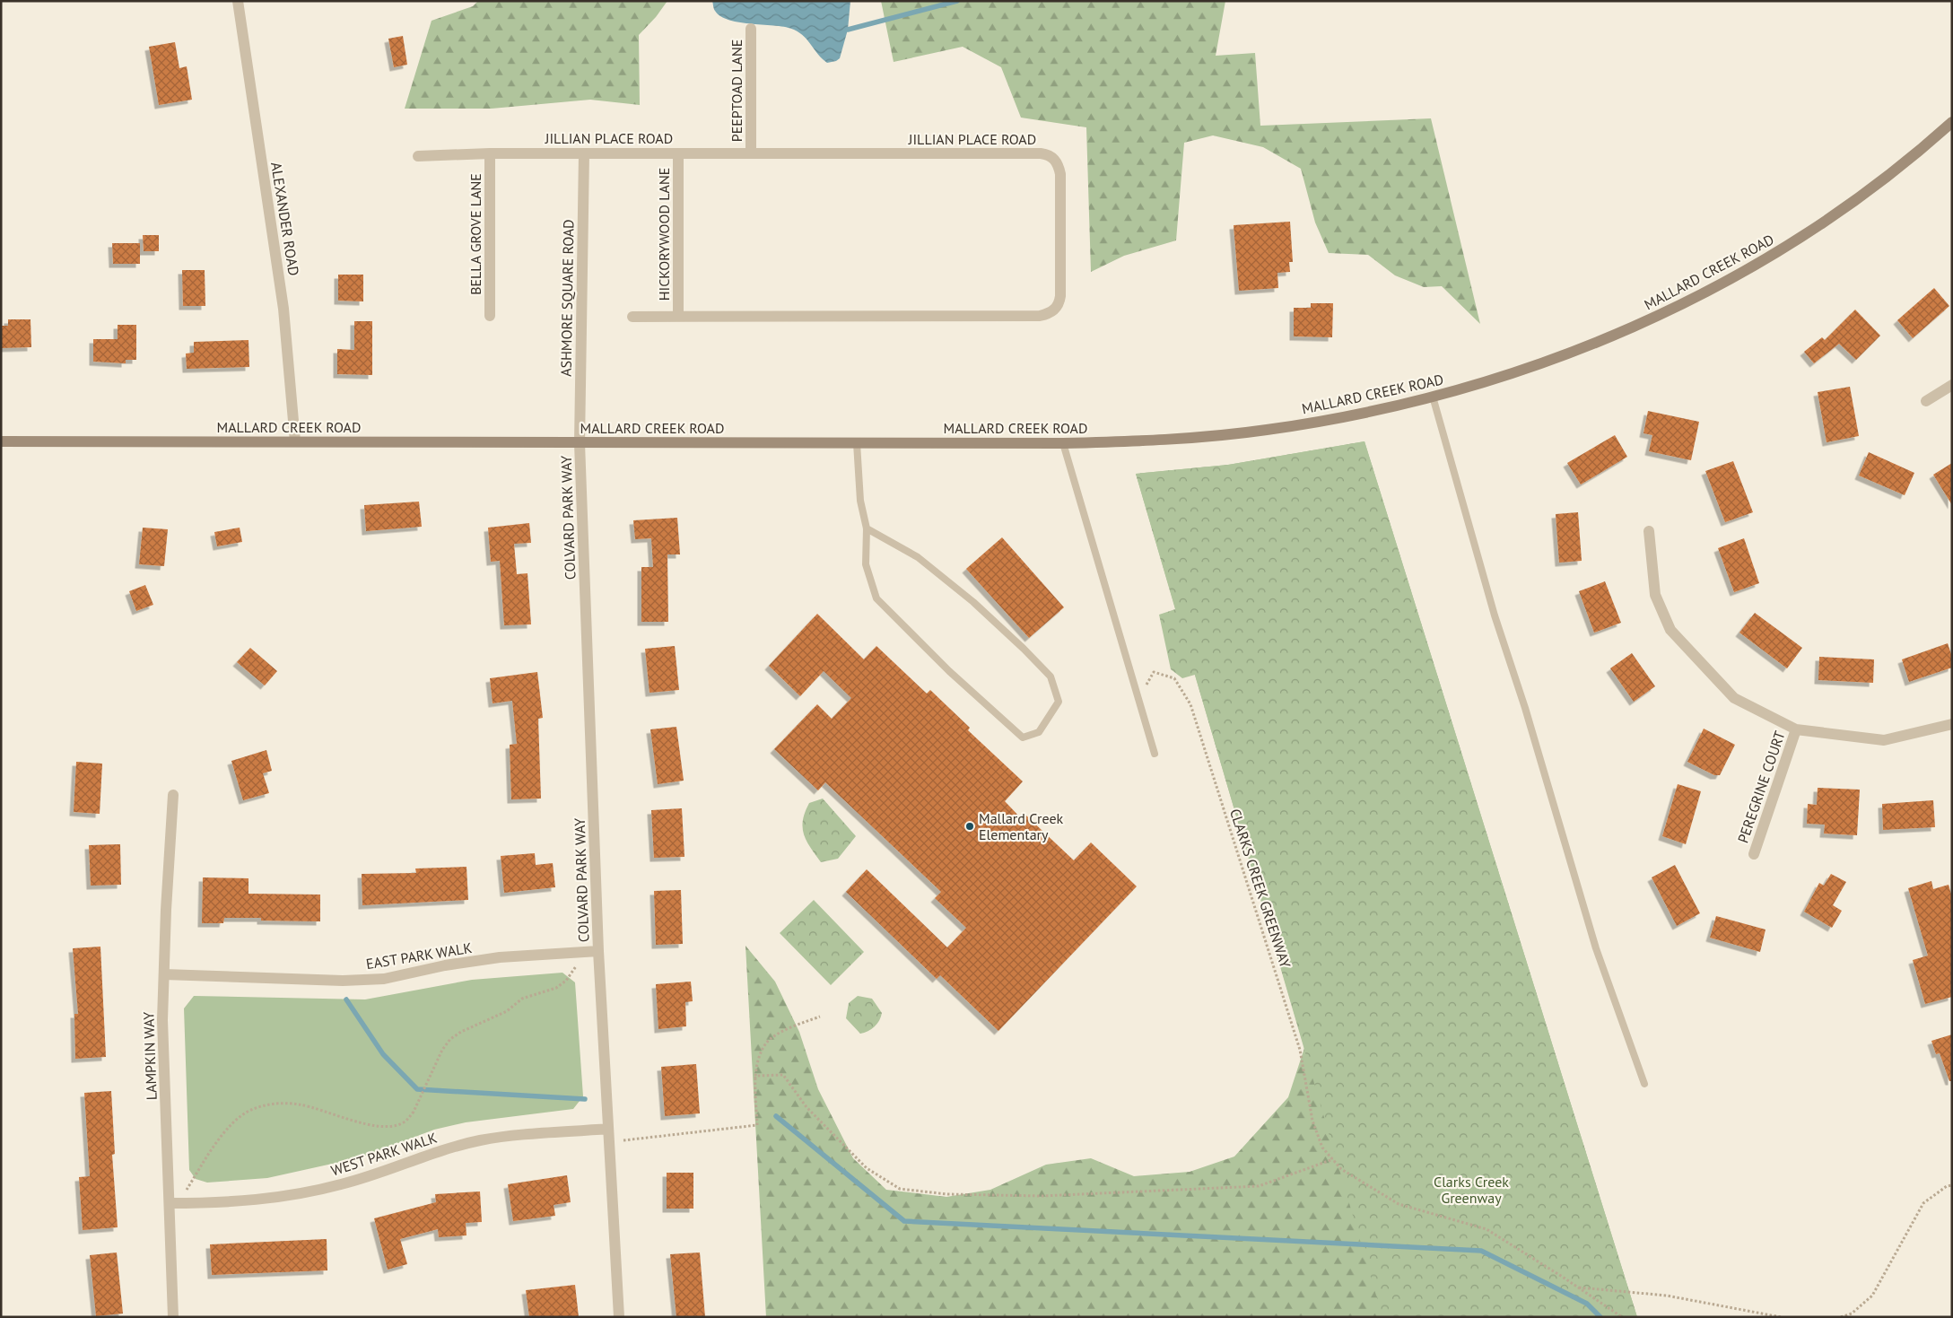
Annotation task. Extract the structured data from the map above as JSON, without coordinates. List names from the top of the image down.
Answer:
{
  "streets": {
    "main road": ["MALLARD CREEK ROAD"],
    "street": [
      "PEEPTOAD LANE",
      "JILLIAN PLACE ROAD",
      "ALEXANDER ROAD",
      "BELLA GROVE LANE",
      "HICKORYWOOD LANE",
      "ASHMORE SQUARE ROAD",
      "COLVARD PARK WAY",
      "PEREGRINE COURT",
      "EAST PARK WALK",
      "LAMPKIN WAY",
      "WEST PARK WALK"
    ],
    "path": ["CLARKS CREEK GREENWAY"]
  },
  "crossings": [
    ["PEEPTOAD LANE", "JILLIAN PLACE ROAD"],
    ["JILLIAN PLACE ROAD", "BELLA GROVE LANE"],
    ["JILLIAN PLACE ROAD", "HICKORYWOOD LANE"],
    ["JILLIAN PLACE ROAD", "ASHMORE SQUARE ROAD"],
    ["ALEXANDER ROAD", "MALLARD CREEK ROAD"],
    ["MALLARD CREEK ROAD", "ASHMORE SQUARE ROAD"],
    ["MALLARD CREEK ROAD", "COLVARD PARK WAY"],
    ["ASHMORE SQUARE ROAD", "COLVARD PARK WAY"],
    ["COLVARD PARK WAY", "EAST PARK WALK"],
    ["COLVARD PARK WAY", "WEST PARK WALK"],
    ["EAST PARK WALK", "LAMPKIN WAY"],
    ["LAMPKIN WAY", "WEST PARK WALK"]
  ],
  "parks": ["Clarks Creek Greenway"],
  "places": ["Mallard Creek Elementary"]
}
